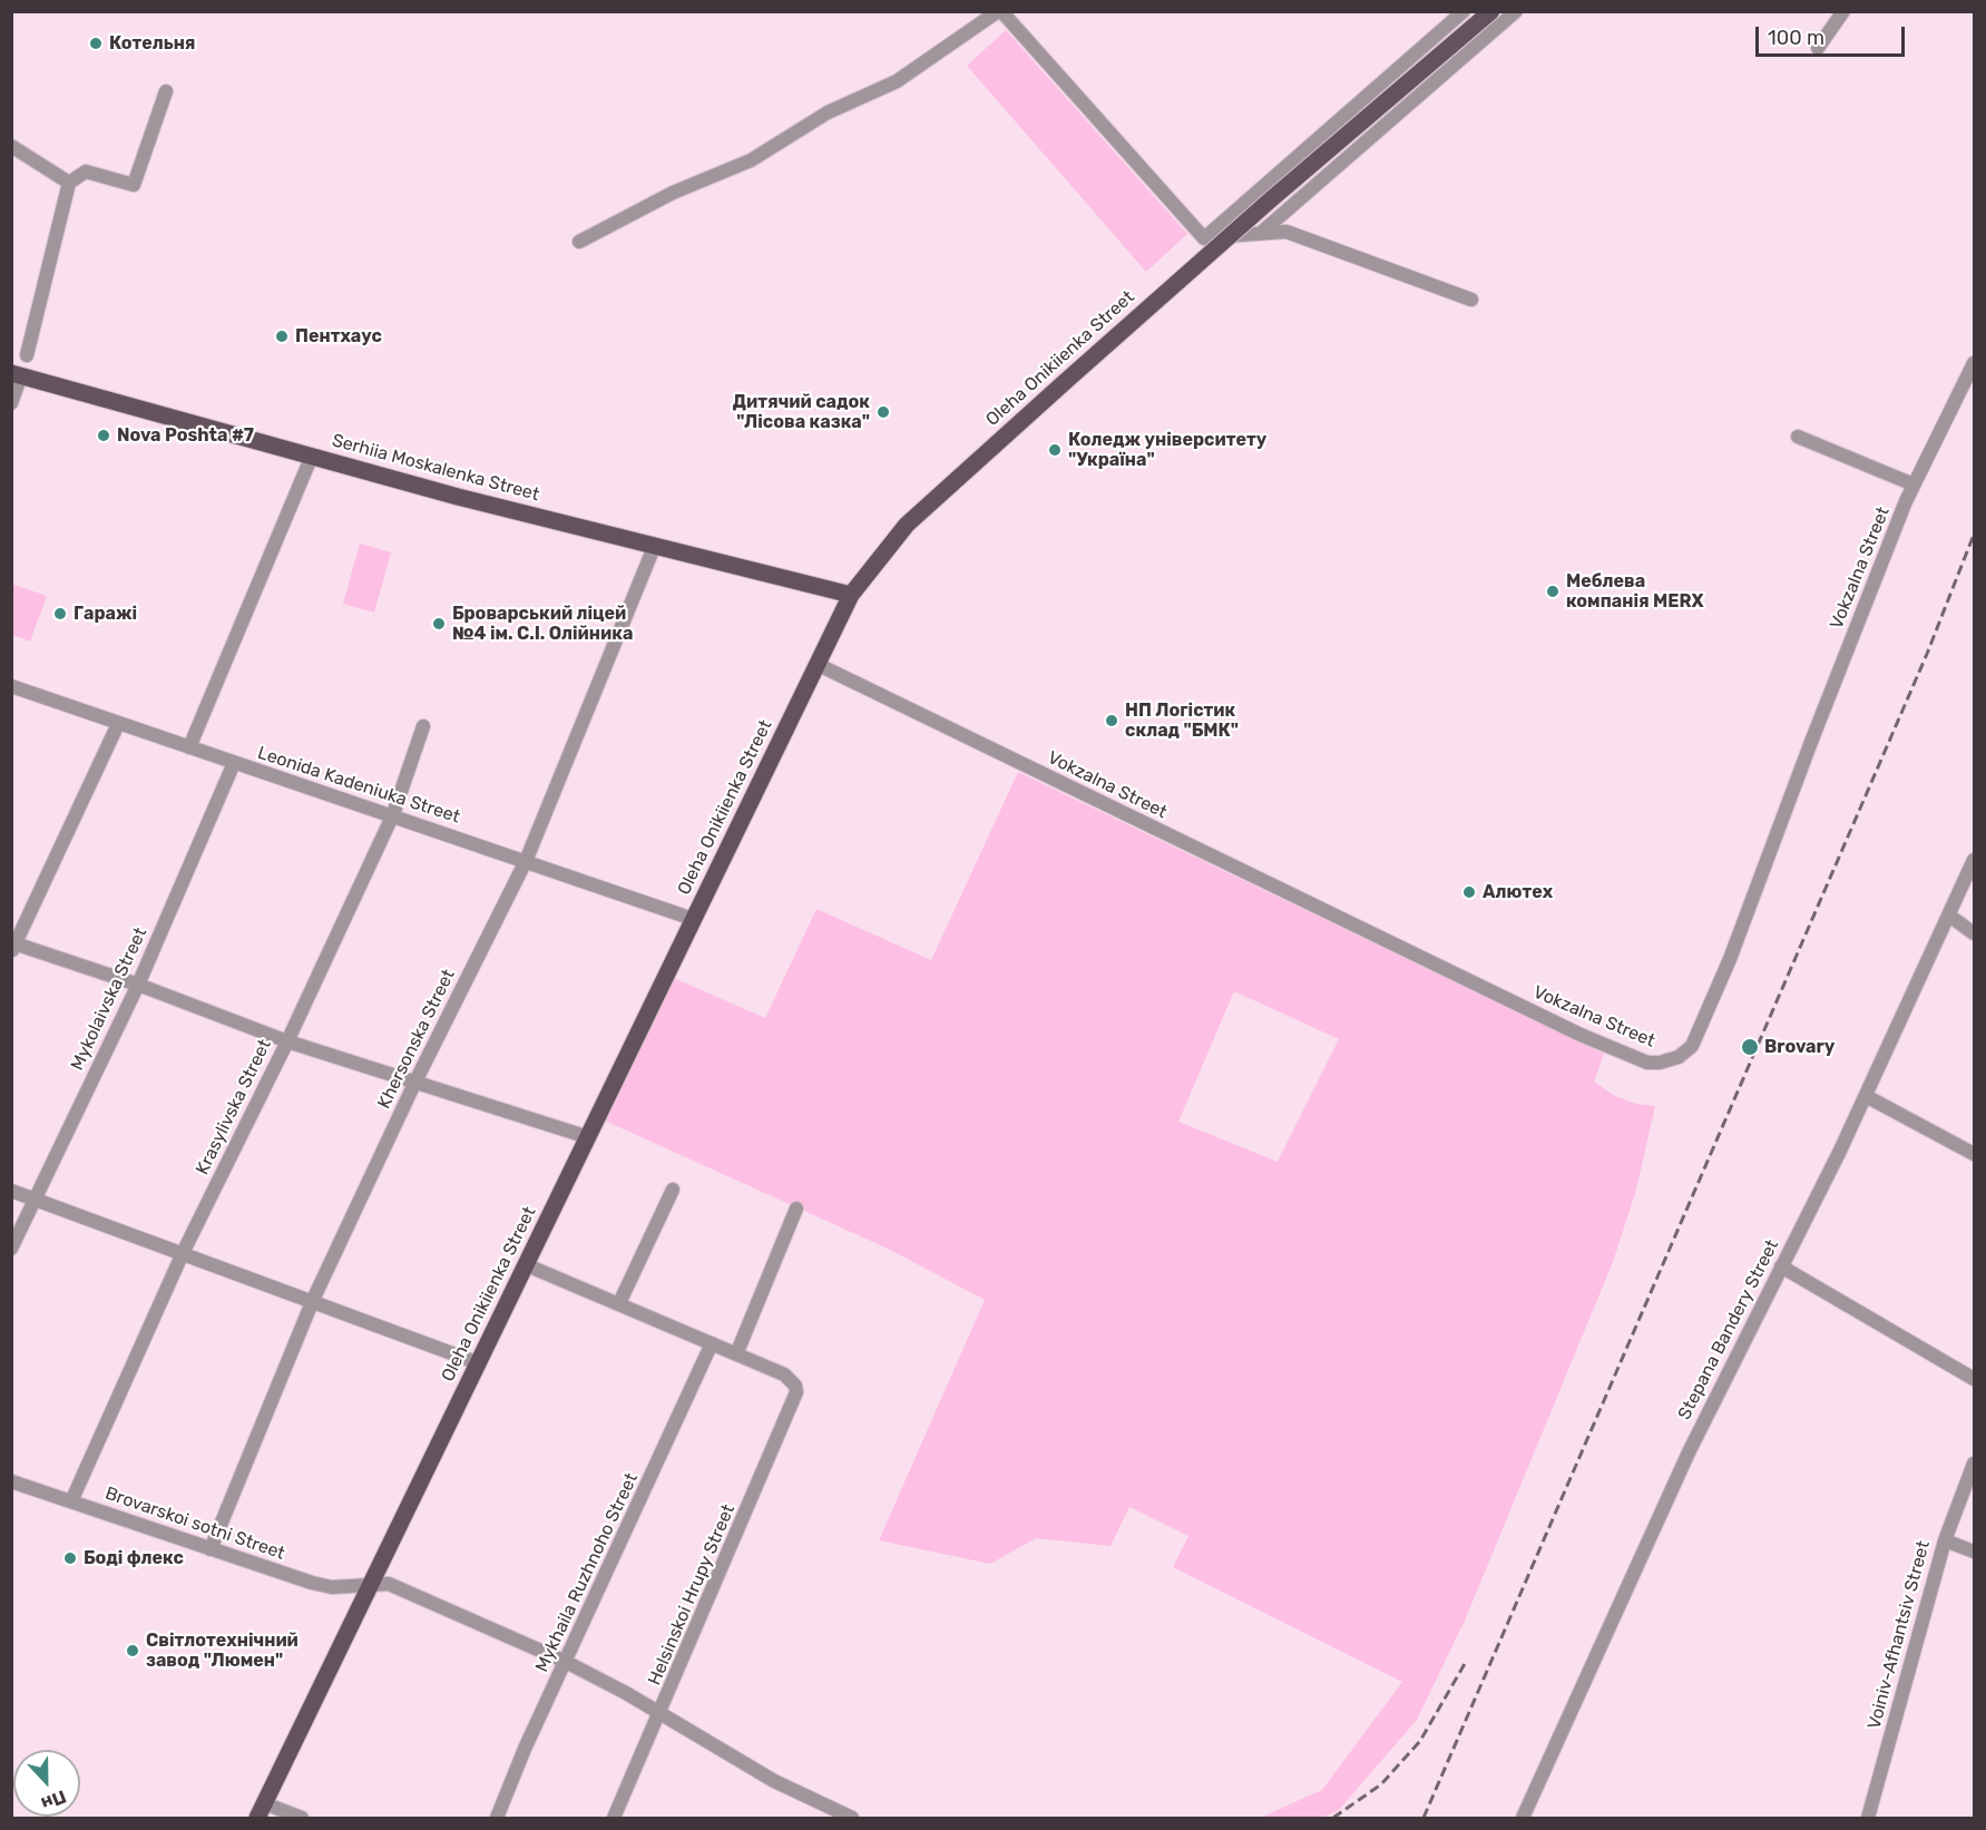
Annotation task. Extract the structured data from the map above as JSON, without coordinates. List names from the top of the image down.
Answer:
{
  "streets": {
    "main road": ["Oleha Onikiienka Street", "Serhiia Moskalenka Street"],
    "street": [
      "Vokzalna Street",
      "Leonida Kadeniuka Street",
      "Mykolaivska Street",
      "Khersonska Street",
      "Krasylivska Street",
      "Stepana Bandery Street",
      "Brovarskoi sotni Street",
      "Mykhaila Ruzhnoho Street",
      "Helsinskoi Hrupy Street",
      "Voiniv-Afhantsiv Street"
    ]
  },
  "crossings": [
    ["Oleha Onikiienka Street", "Serhiia Moskalenka Street"],
    ["Oleha Onikiienka Street", "Vokzalna Street"],
    ["Oleha Onikiienka Street", "Leonida Kadeniuka Street"],
    ["Oleha Onikiienka Street", "Brovarskoi sotni Street"],
    ["Serhiia Moskalenka Street", "Khersonska Street"],
    ["Leonida Kadeniuka Street", "Mykolaivska Street"],
    ["Leonida Kadeniuka Street", "Khersonska Street"],
    ["Leonida Kadeniuka Street", "Krasylivska Street"],
    ["Khersonska Street", "Brovarskoi sotni Street"],
    ["Krasylivska Street", "Brovarskoi sotni Street"],
    ["Brovarskoi sotni Street", "Mykhaila Ruzhnoho Street"],
    ["Brovarskoi sotni Street", "Helsinskoi Hrupy Street"]
  ],
  "places": [
    "Котельня",
    "Пентхаус",
    "Дитячий садок \"Лісова казка\"",
    "Nova Poshta #7",
    "Коледж університету \"Україна\"",
    "Меблева компанія MERX",
    "Гаражі",
    "Броварський ліцей №4 ім. С.І. Олійника",
    "НП Логістик склад \"БМК\"",
    "Алютех",
    "Brovary",
    "Боді флекс",
    "Світлотехнічний завод \"Люмен\""
  ],
  "scale_bar": "100 m",
  "north": "bottom"
}
